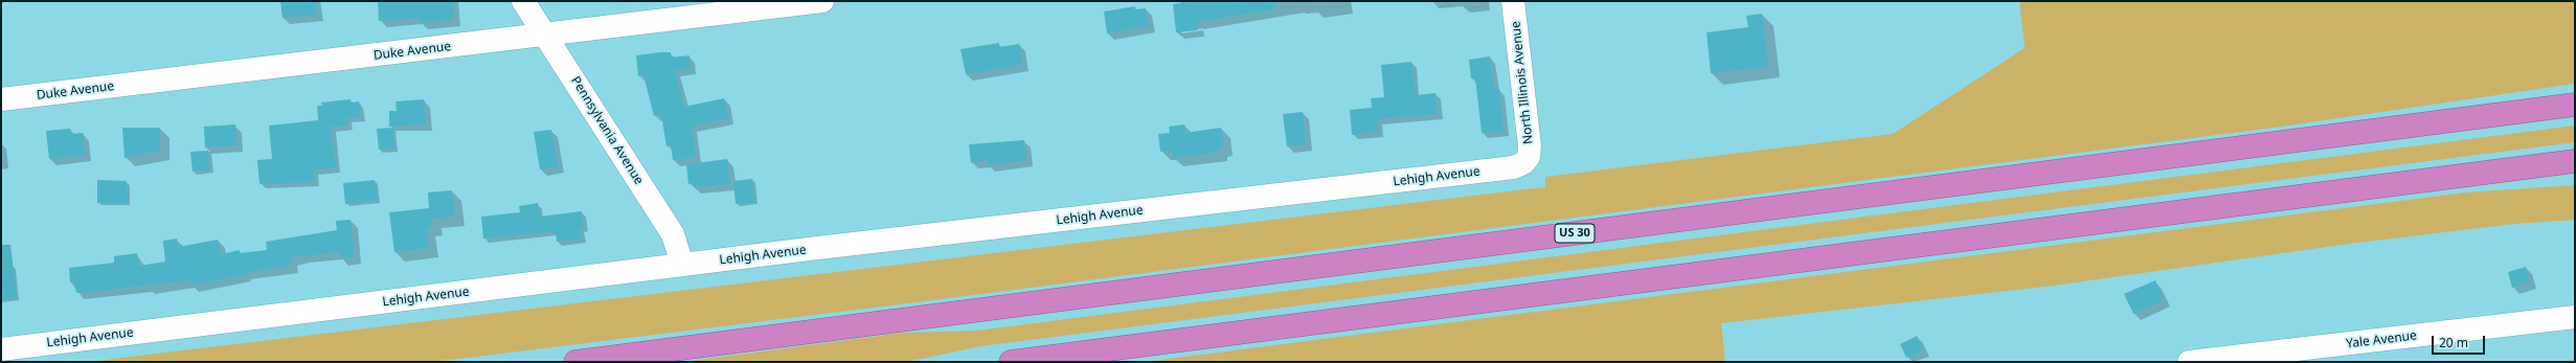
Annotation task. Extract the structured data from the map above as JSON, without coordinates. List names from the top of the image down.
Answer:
{
  "streets": {
    "highway": ["US 30"],
    "street": [
      "Duke Avenue",
      "North Illinois Avenue",
      "Pennsylvania Avenue",
      "Lehigh Avenue",
      "Yale Avenue"
    ]
  },
  "crossings": [
    ["Duke Avenue", "Pennsylvania Avenue"],
    ["North Illinois Avenue", "Lehigh Avenue"],
    ["Pennsylvania Avenue", "Lehigh Avenue"]
  ],
  "scale_bar": "20 m"
}
